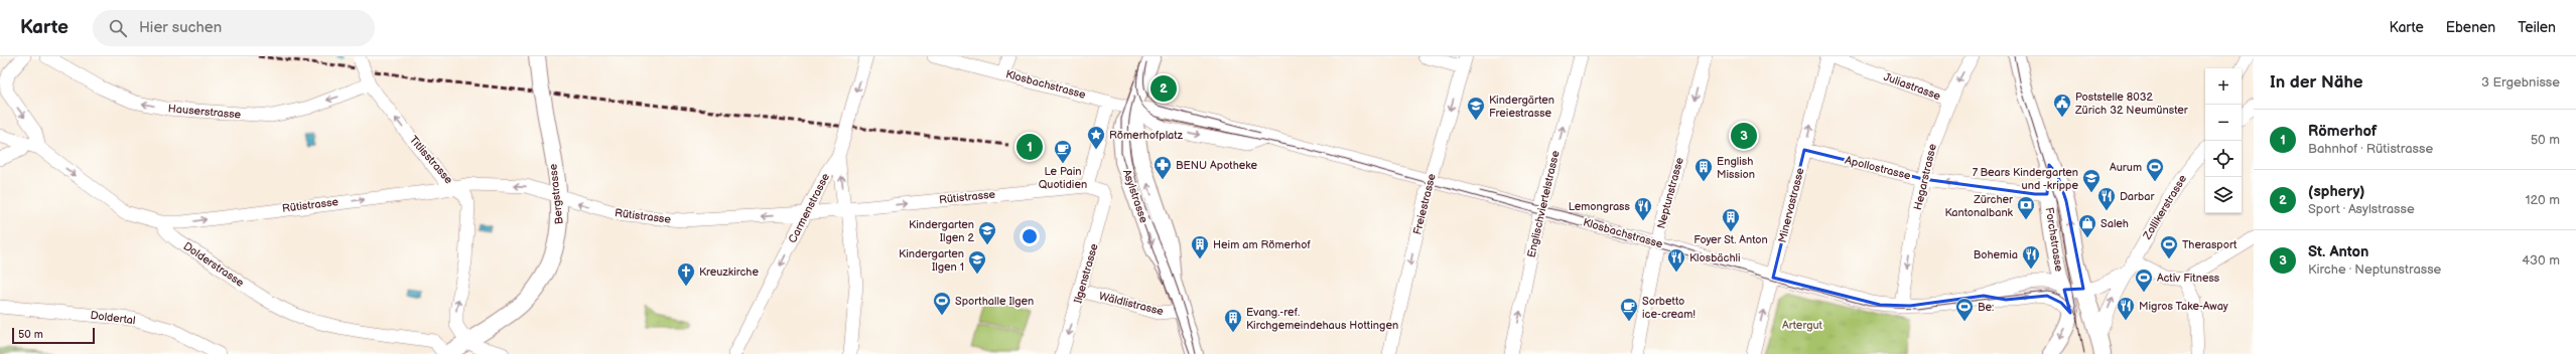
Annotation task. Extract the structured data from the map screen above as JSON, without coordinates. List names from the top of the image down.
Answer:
{
  "streets": {
    "main road": ["Bergstrasse", "Asylstrasse", "Forchstrasse"],
    "street": [
      "Klosbachstrasse",
      "Juliastrasse",
      "Hauserstrasse",
      "Titlisstrasse",
      "Apollostrasse",
      "Hegarstrasse",
      "Neptunstrasse",
      "Rütistrasse",
      "Freiestrasse",
      "Englischviertelstrasse",
      "Minervastrasse",
      "Zollikerstrasse",
      "Carmenstrasse",
      "Dolderstrasse",
      "Ilgenstrasse",
      "Wäldlistrasse",
      "Doldertal"
    ]
  },
  "crossings": [
    ["Klosbachstrasse", "Hegarstrasse"],
    ["Klosbachstrasse", "Neptunstrasse"],
    ["Klosbachstrasse", "Asylstrasse"],
    ["Klosbachstrasse", "Freiestrasse"],
    ["Klosbachstrasse", "Englischviertelstrasse"],
    ["Klosbachstrasse", "Minervastrasse"],
    ["Klosbachstrasse", "Forchstrasse"],
    ["Juliastrasse", "Hegarstrasse"],
    ["Juliastrasse", "Minervastrasse"],
    ["Hauserstrasse", "Titlisstrasse"],
    ["Titlisstrasse", "Bergstrasse"],
    ["Titlisstrasse", "Rütistrasse"],
    ["Apollostrasse", "Hegarstrasse"],
    ["Apollostrasse", "Minervastrasse"],
    ["Apollostrasse", "Forchstrasse"],
    ["Bergstrasse", "Rütistrasse"],
    ["Bergstrasse", "Dolderstrasse"],
    ["Asylstrasse", "Wäldlistrasse"],
    ["Rütistrasse", "Carmenstrasse"],
    ["Rütistrasse", "Dolderstrasse"],
    ["Rütistrasse", "Ilgenstrasse"],
    ["Ilgenstrasse", "Wäldlistrasse"]
  ],
  "one_way": [
    "Hauserstrasse",
    "Titlisstrasse",
    "Apollostrasse",
    "Hegarstrasse",
    "Neptunstrasse",
    "Freiestrasse",
    "Englischviertelstrasse",
    "Minervastrasse",
    "Zollikerstrasse",
    "Ilgenstrasse"
  ],
  "parks": ["Artergut"],
  "places": {
    "public building": ["Poststelle 8032 Zürich 32 Neumünster"],
    "school or university": [
      "Kindergärten Freiestrasse",
      "7 Bears Kindergarten und -krippe",
      "Kindergarten Ilgen 2",
      "Kindergarten Ilgen 1"
    ],
    "place": ["Römerhofplatz"],
    "cafe": ["Le Pain Quotidien", "Sorbetto ice-cream!"],
    "pharmacy": ["BENU Apotheke"],
    "building": [
      "English Mission",
      "Foyer St. Anton",
      "Heim am Römerhof",
      "Evang.-ref. Kirchgemeindehaus Hottingen"
    ],
    "sports": [
      "Aurum",
      "Therasport",
      "Activ Fitness",
      "Sporthalle Ilgen",
      "Be:"
    ],
    "restaurant": [
      "Darbar",
      "Lemongrass",
      "Bohemia",
      "Klosbächli",
      "Migros Take-Away"
    ],
    "bank": ["Zürcher Kantonalbank"],
    "shop": ["Saleh"],
    "church": ["Kreuzkirche"]
  },
  "scale_bar": "50 m",
  "page": {
    "header": "Karte",
    "search": "Hier suchen",
    "nav": ["Karte", "Ebenen", "Teilen"],
    "heading": ["In der Nähe", "3 Ergebnisse"],
    "map_buttons": ["+", "−"],
    "pins": ["2", "3", "1"],
    "list": [
      {
        "mark": "1",
        "name": "Römerhof",
        "note": "Bahnhof · Rütistrasse",
        "value": "50 m"
      },
      {
        "mark": "2",
        "name": "(sphery)",
        "note": "Sport · Asylstrasse",
        "value": "120 m"
      },
      {
        "mark": "3",
        "name": "St. Anton",
        "note": "Kirche · Neptunstrasse",
        "value": "430 m"
      }
    ],
    "scale": "50 m"
  }
}
